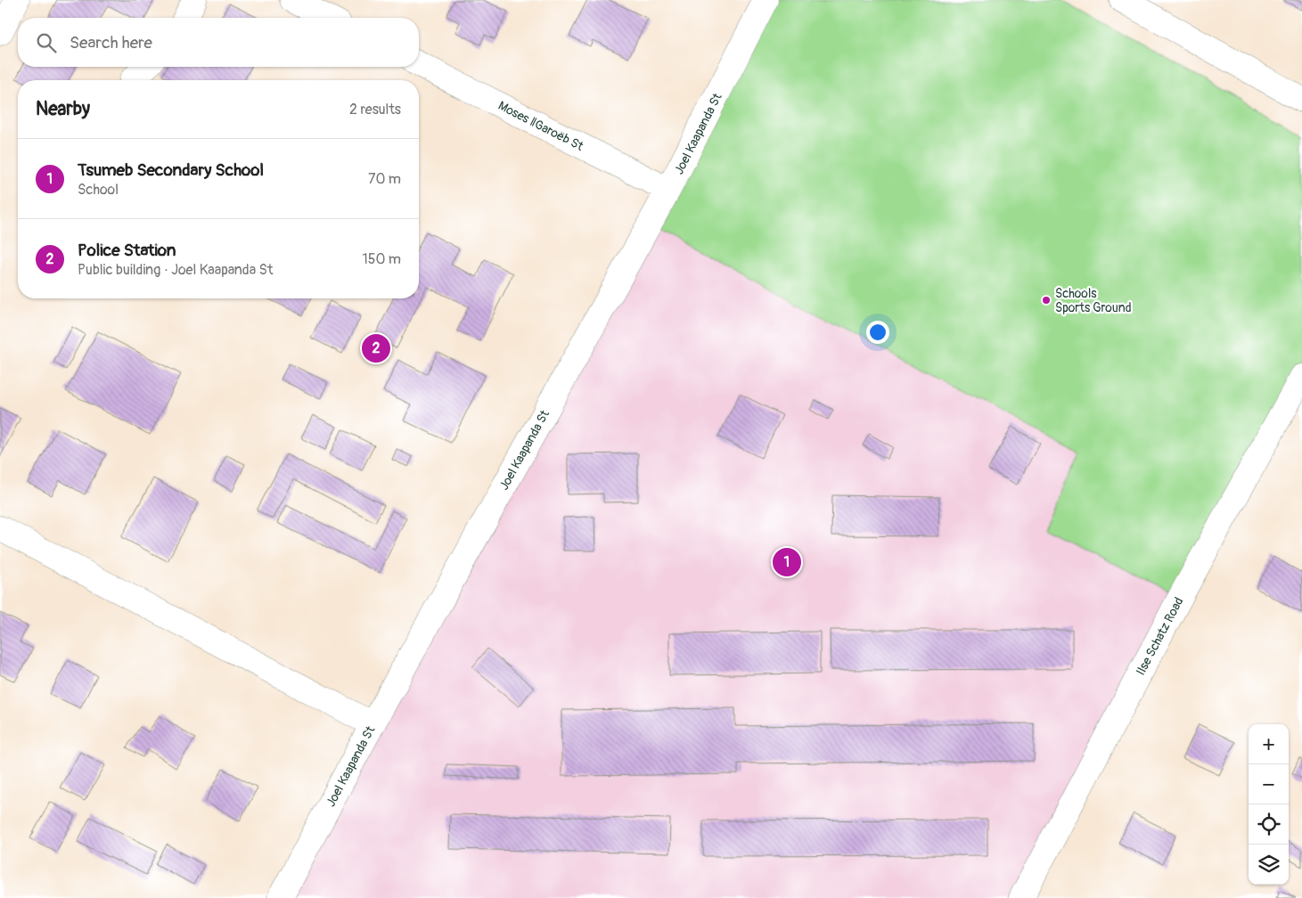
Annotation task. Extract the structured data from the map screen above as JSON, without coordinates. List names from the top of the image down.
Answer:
{
  "streets": {
    "street": ["Moses ǁGaroëb St", "Joel Kaapanda St", "Ilse Schatz Road"]
  },
  "crossings": [
    ["Moses ǁGaroëb St", "Joel Kaapanda St"]
  ],
  "places": ["Schools Sports Ground"],
  "page": {
    "search": "Search here",
    "heading": ["Nearby", "2 results"],
    "list": [
      {
        "mark": "1",
        "name": "Tsumeb Secondary School",
        "note": "School",
        "value": "70 m"
      },
      {
        "mark": "2",
        "name": "Police Station",
        "note": "Public building · Joel Kaapanda St",
        "value": "150 m"
      }
    ],
    "pins": ["2", "1"],
    "map_buttons": ["+", "−"]
  }
}
